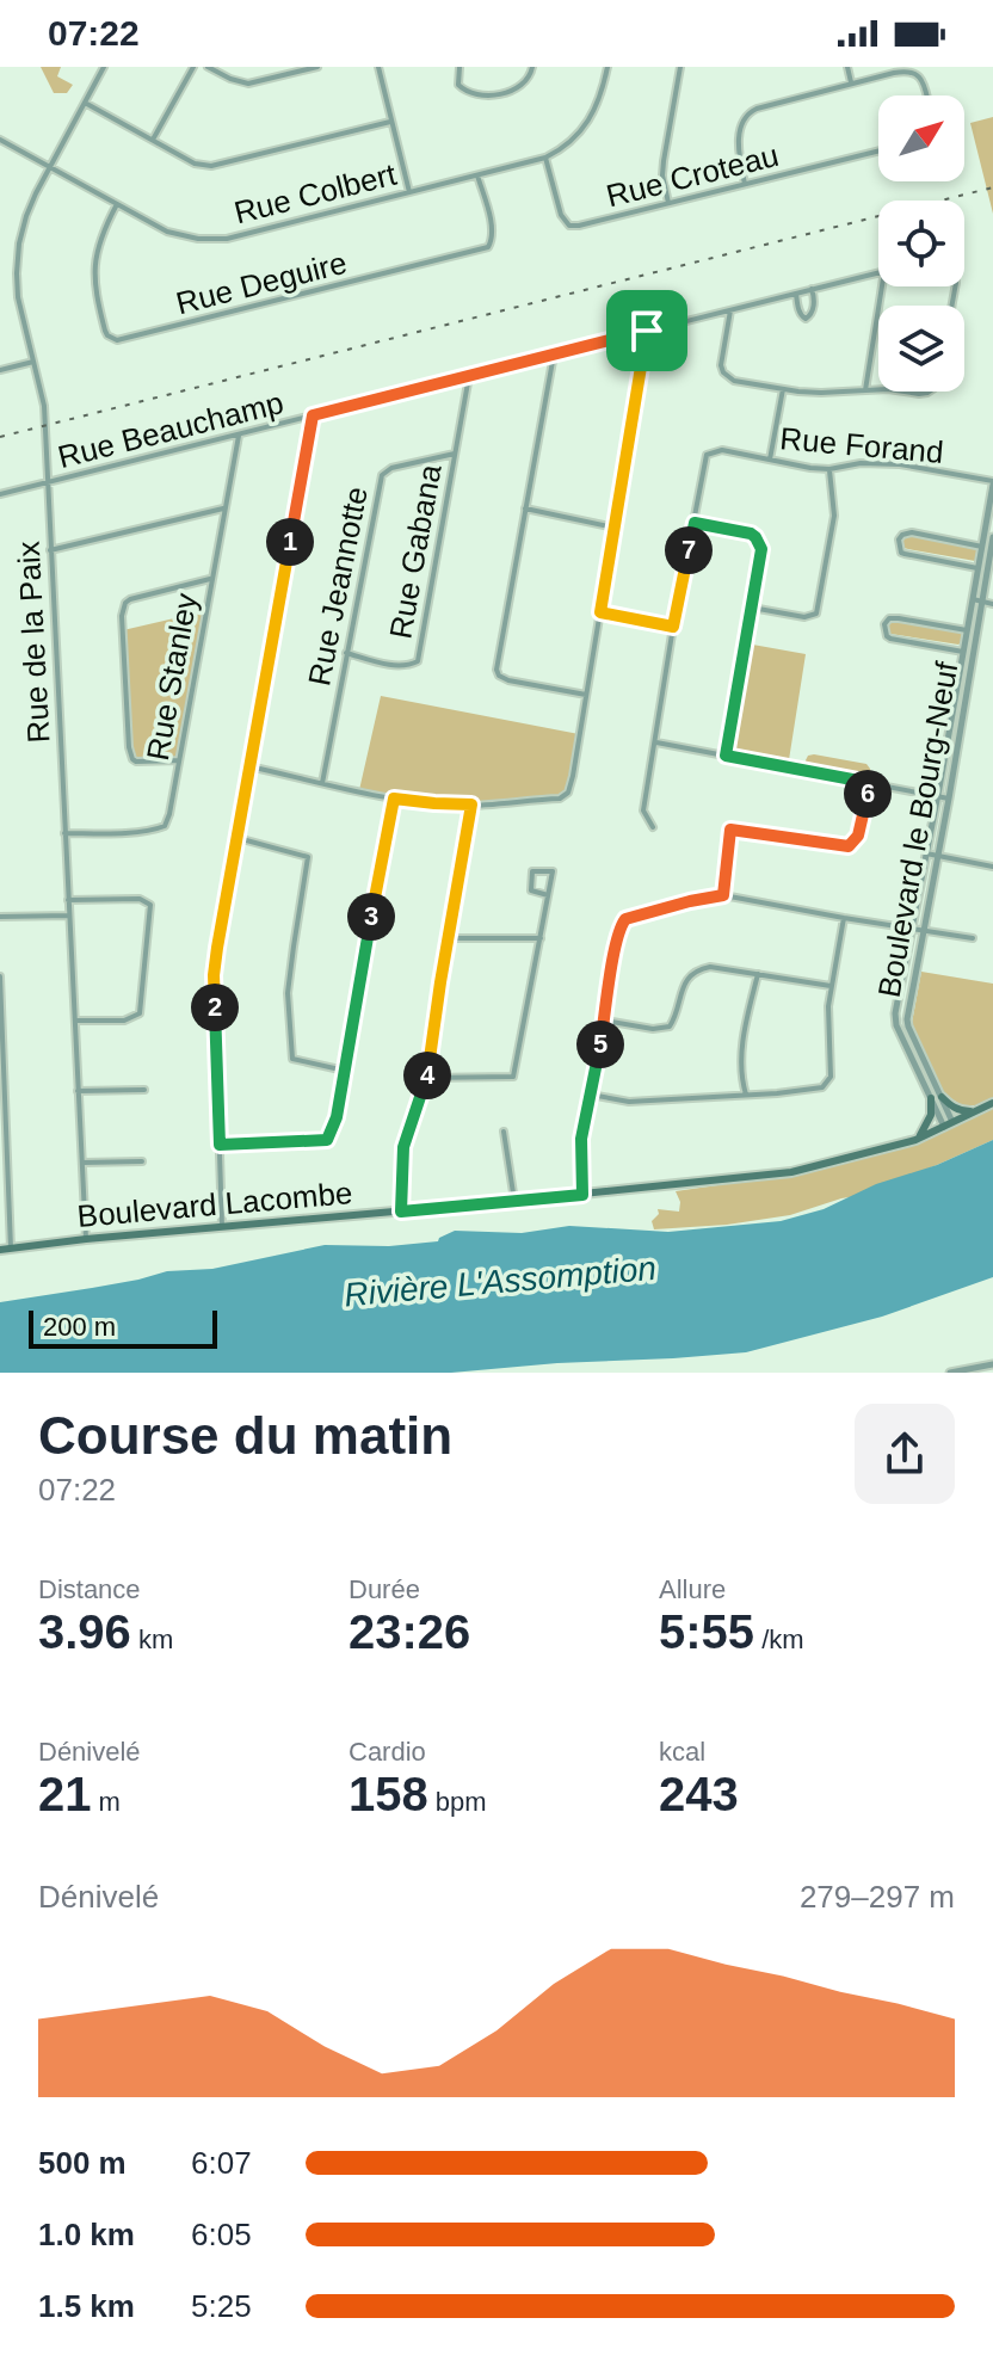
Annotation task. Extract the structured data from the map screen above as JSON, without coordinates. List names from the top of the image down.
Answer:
{
  "streets": {
    "main road": ["Boulevard Lacombe"],
    "street": [
      "Rue Croteau",
      "Rue Colbert",
      "Rue Deguire",
      "Rue Beauchamp",
      "Rue Forand",
      "Rue Gabana",
      "Rue Jeannotte",
      "Rue de la Paix",
      "Rue Stanley",
      "Boulevard le Bourg-Neuf"
    ]
  },
  "crossings": [
    ["Rue Croteau", "Rue Colbert"],
    ["Rue Colbert", "Rue Deguire"],
    ["Rue Colbert", "Rue de la Paix"],
    ["Rue Beauchamp", "Rue Gabana"],
    ["Rue Beauchamp", "Rue de la Paix"],
    ["Rue Beauchamp", "Rue Stanley"],
    ["Rue Forand", "Boulevard le Bourg-Neuf"],
    ["Rue Gabana", "Rue Jeannotte"],
    ["Rue de la Paix", "Rue Stanley"],
    ["Rue de la Paix", "Boulevard Lacombe"],
    ["Boulevard le Bourg-Neuf", "Boulevard Lacombe"]
  ],
  "water": ["Rivière L'Assomption"],
  "scale_bar": "200 m",
  "north": "top right",
  "page": {
    "status": "07:22",
    "pins": [
      "1",
      "7",
      "6",
      "3",
      "2",
      "5",
      "4"
    ],
    "scale": "200 m",
    "heading": ["Course du matin", "07:22"],
    "stats": [
      ["Distance", "3.96 km"],
      ["Durée", "23:26"],
      ["Allure", "5:55 /km"],
      ["Dénivelé", "21 m"],
      ["Cardio", "158 bpm"],
      ["kcal", "243"]
    ],
    "chart": ["Dénivelé", "279–297 m"],
    "list": [
      {
        "name": "500 m",
        "note": "6:07"
      },
      {
        "name": "1.0 km",
        "note": "6:05"
      },
      {
        "name": "1.5 km",
        "note": "5:25"
      }
    ]
  }
}
